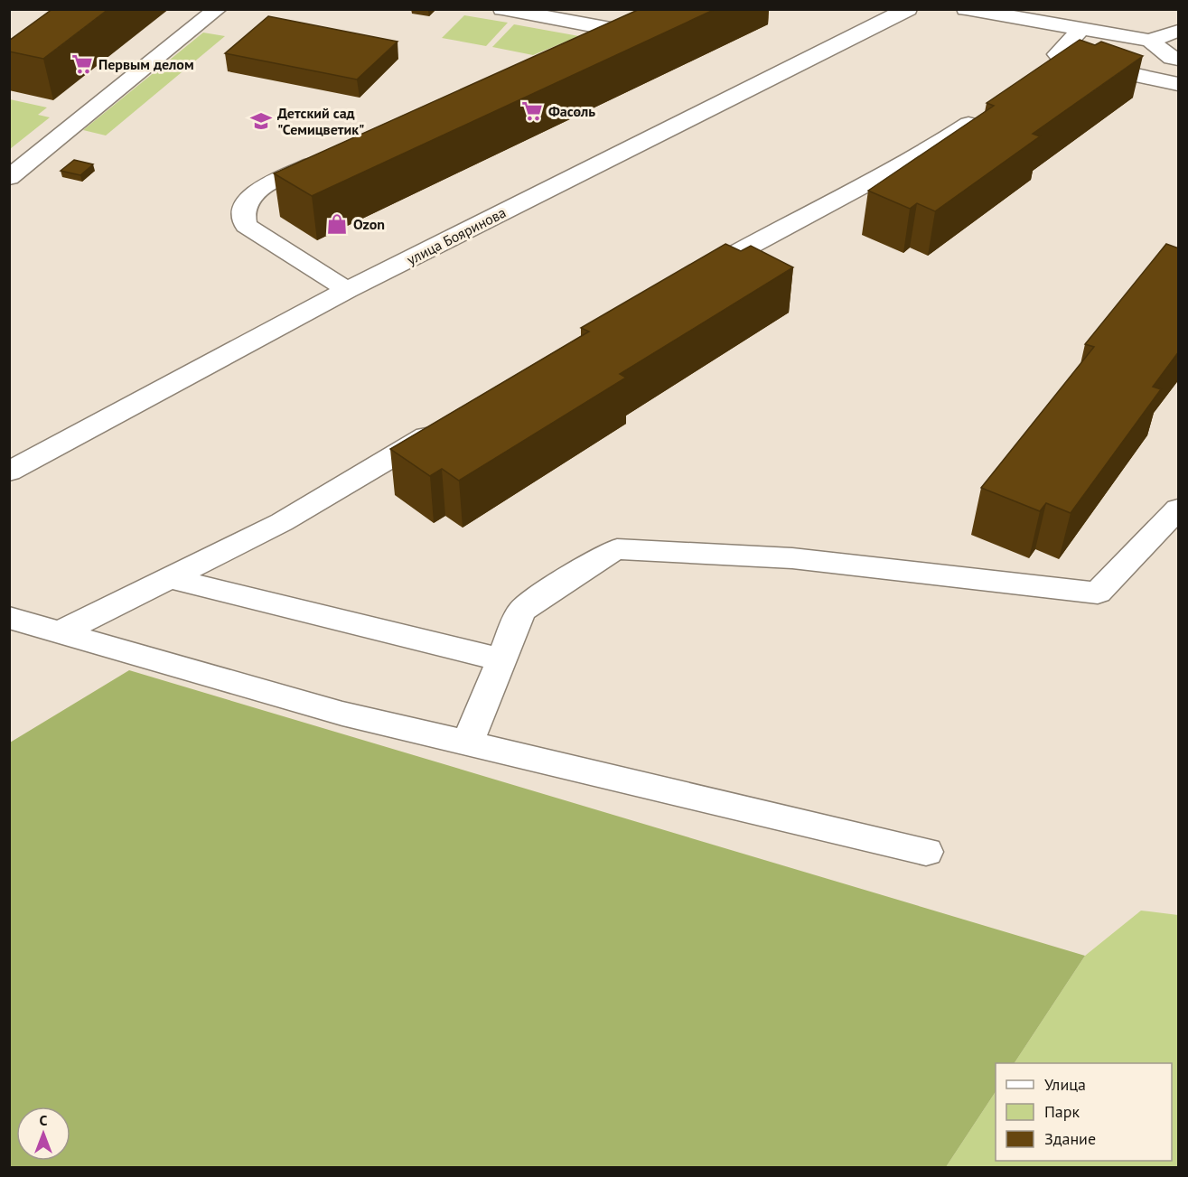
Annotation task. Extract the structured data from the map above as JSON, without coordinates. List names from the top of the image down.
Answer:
{
  "streets": {
    "street": ["улица Бояринова"]
  },
  "places": {
    "supermarket": ["Первым делом", "Фасоль"],
    "school or university": ["Детский сад \"Семицветик\""],
    "shop": ["Ozon"]
  },
  "legend": ["Улица", "Парк", "Здание"],
  "north": "top"
}
